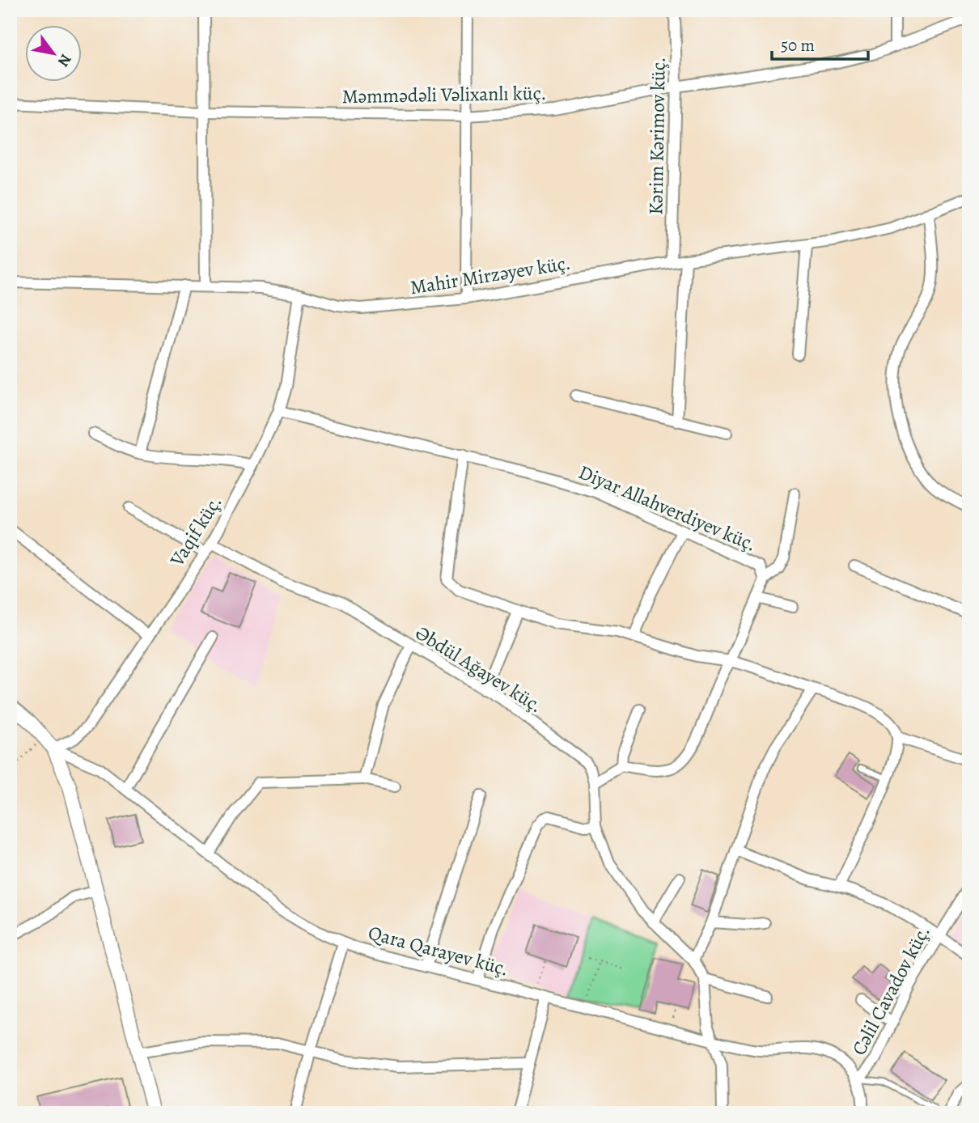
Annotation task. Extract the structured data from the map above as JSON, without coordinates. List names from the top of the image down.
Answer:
{
  "streets": {
    "street": [
      "Məmmədəli Vəlixanlı küç.",
      "Kərim Kərimov küç.",
      "Mahir Mirzəyev küç.",
      "Diyar Allahverdiyev küç.",
      "Vaqif küç.",
      "Əbdül Ağayev küç.",
      "Qara Qarayev küç.",
      "Cəlil Cavadov küç."
    ]
  },
  "crossings": [
    ["Məmmədəli Vəlixanlı küç.", "Kərim Kərimov küç."],
    ["Kərim Kərimov küç.", "Mahir Mirzəyev küç."],
    ["Mahir Mirzəyev küç.", "Vaqif küç."],
    ["Diyar Allahverdiyev küç.", "Vaqif küç."],
    ["Vaqif küç.", "Əbdül Ağayev küç."],
    ["Vaqif küç.", "Qara Qarayev küç."],
    ["Əbdül Ağayev küç.", "Qara Qarayev küç."],
    ["Qara Qarayev küç.", "Cəlil Cavadov küç."]
  ],
  "scale_bar": "50 m",
  "north": "bottom right"
}
